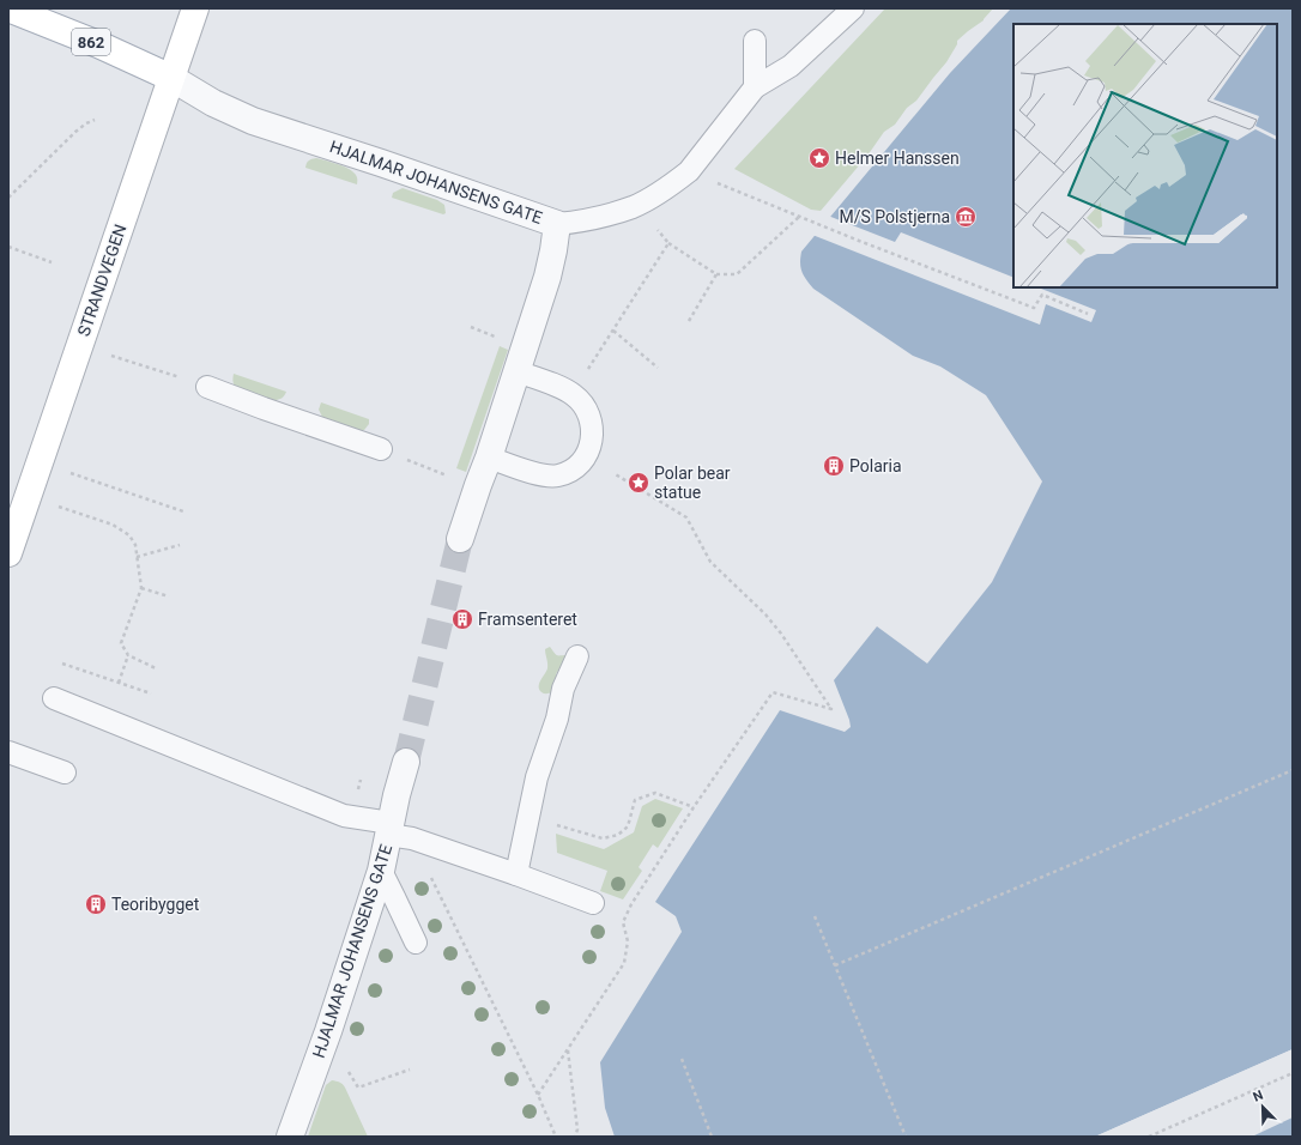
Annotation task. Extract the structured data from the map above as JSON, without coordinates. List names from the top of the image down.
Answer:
{
  "streets": {
    "street": ["862", "HJALMAR JOHANSENS GATE", "STRANDVEGEN"]
  },
  "crossings": [
    ["862", "HJALMAR JOHANSENS GATE"],
    ["862", "STRANDVEGEN"],
    ["HJALMAR JOHANSENS GATE", "STRANDVEGEN"]
  ],
  "places": {
    "place": ["Helmer Hanssen", "Polar bear statue"],
    "museum": ["M/S Polstjerna"],
    "building": ["Polaria", "Framsenteret", "Teoribygget"]
  },
  "north": "top left"
}
